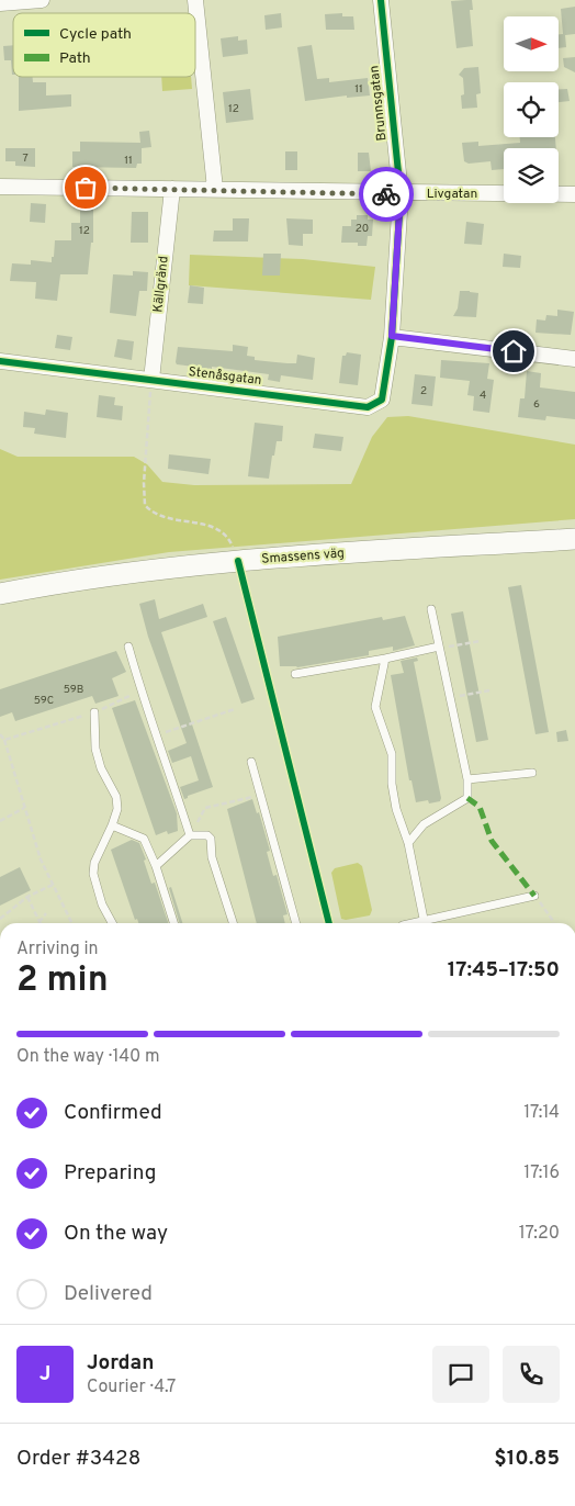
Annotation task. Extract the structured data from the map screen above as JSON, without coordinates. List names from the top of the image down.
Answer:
{
  "streets": {
    "street": [
      "Brunnsgatan",
      "Livgatan",
      "Källgränd",
      "Stenåsgatan",
      "Smassens väg"
    ]
  },
  "crossings": [
    ["Brunnsgatan", "Livgatan"],
    ["Brunnsgatan", "Stenåsgatan"],
    ["Livgatan", "Källgränd"],
    ["Källgränd", "Stenåsgatan"]
  ],
  "house_numbers": [
    "11",
    "12",
    "7",
    "11",
    "20",
    "12",
    "2",
    "4",
    "6",
    "59B",
    "59C"
  ],
  "legend": ["Cycle path", "Path"],
  "north": "right",
  "page": {
    "heading": ["2 min", "Arriving in", "17:45–17:50"],
    "panel": [
      "Jordan",
      "Courier · 4.7",
      "Order #3428",
      "$10.85"
    ],
    "bar": "On the way · 140 m",
    "list": [
      ["Confirmed", "17:14"],
      ["Preparing", "17:16"],
      ["On the way", "17:20"],
      "Delivered"
    ],
    "round": "J"
  }
}
